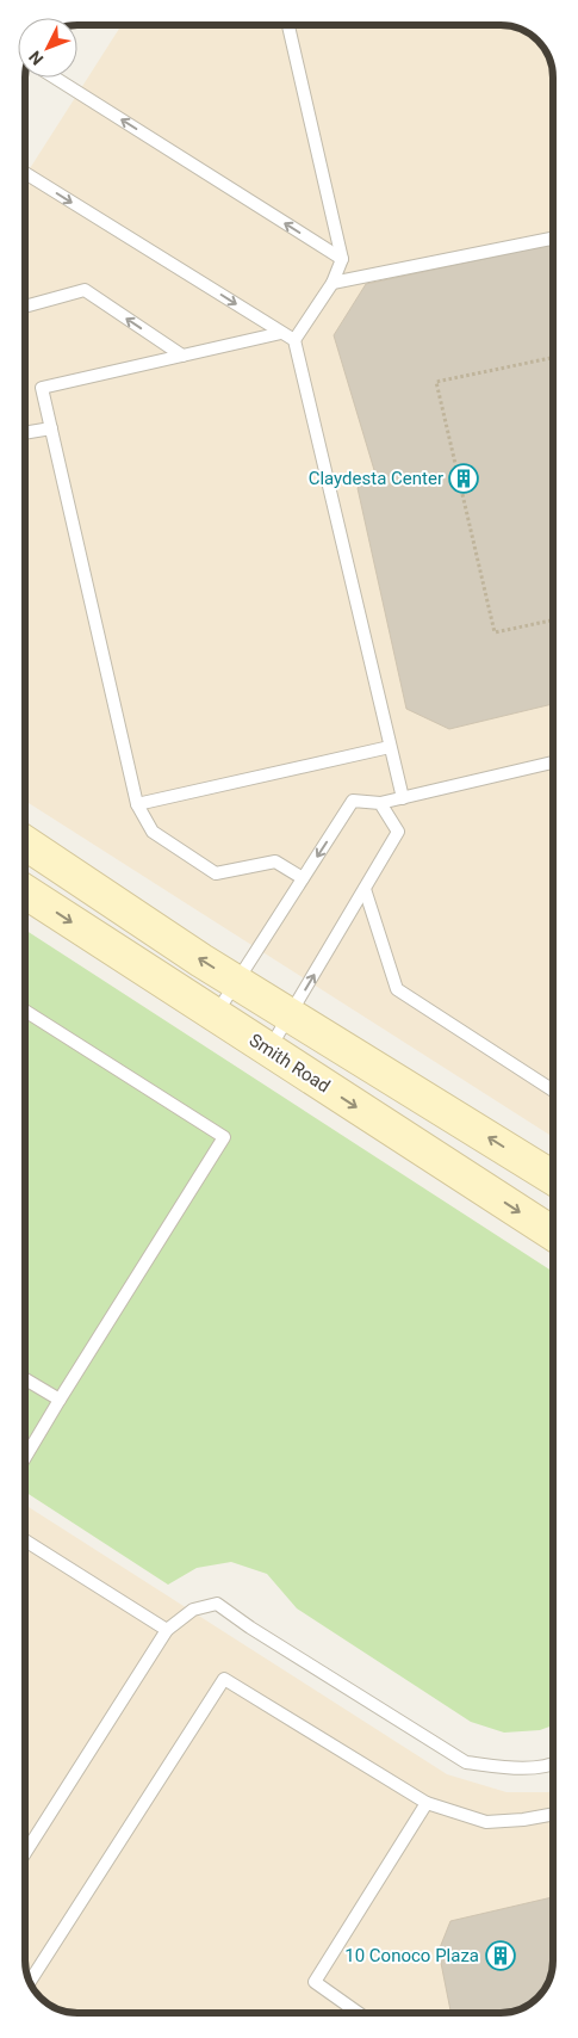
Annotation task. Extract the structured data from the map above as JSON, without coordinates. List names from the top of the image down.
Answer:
{
  "streets": {
    "street": ["Smith Road"]
  },
  "places": {
    "building": ["Claydesta Center", "10 Conoco Plaza"]
  },
  "north": "bottom left"
}
